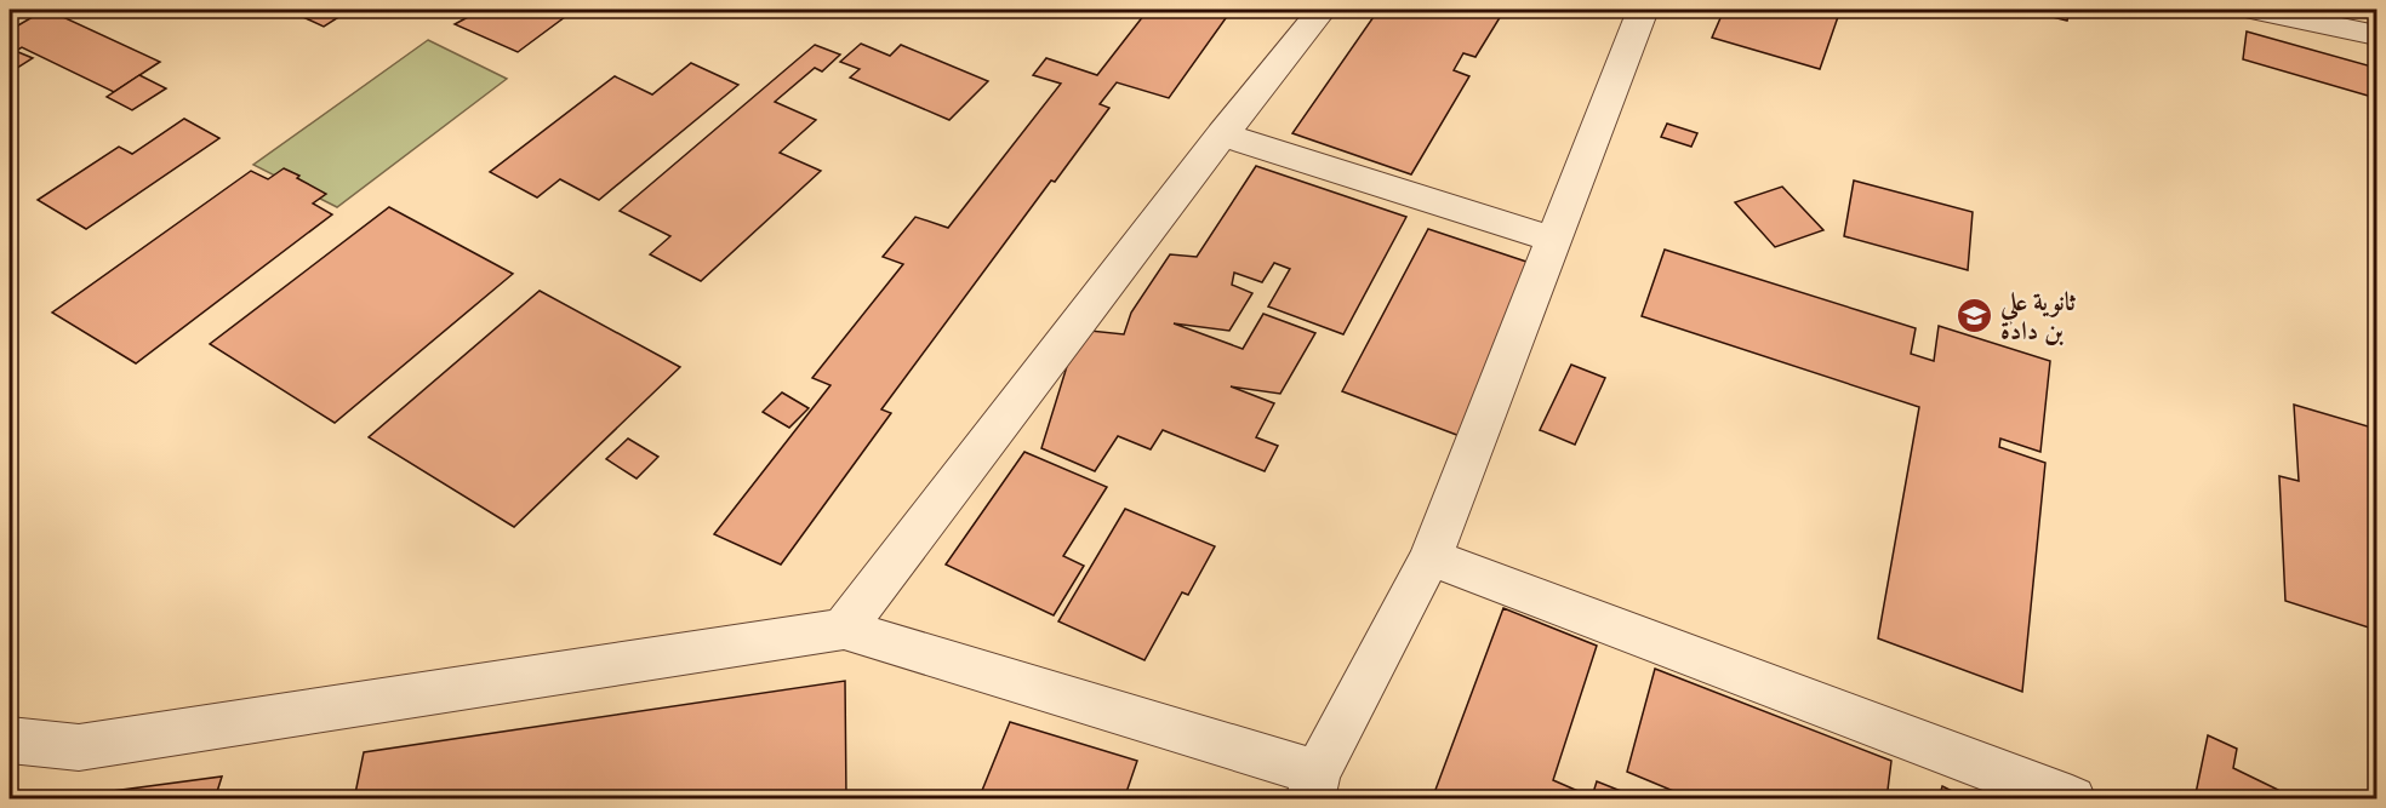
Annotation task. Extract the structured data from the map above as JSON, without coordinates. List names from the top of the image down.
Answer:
{
  "places": {
    "school or university": ["ثانوية علي بن دادة"]
  }
}
